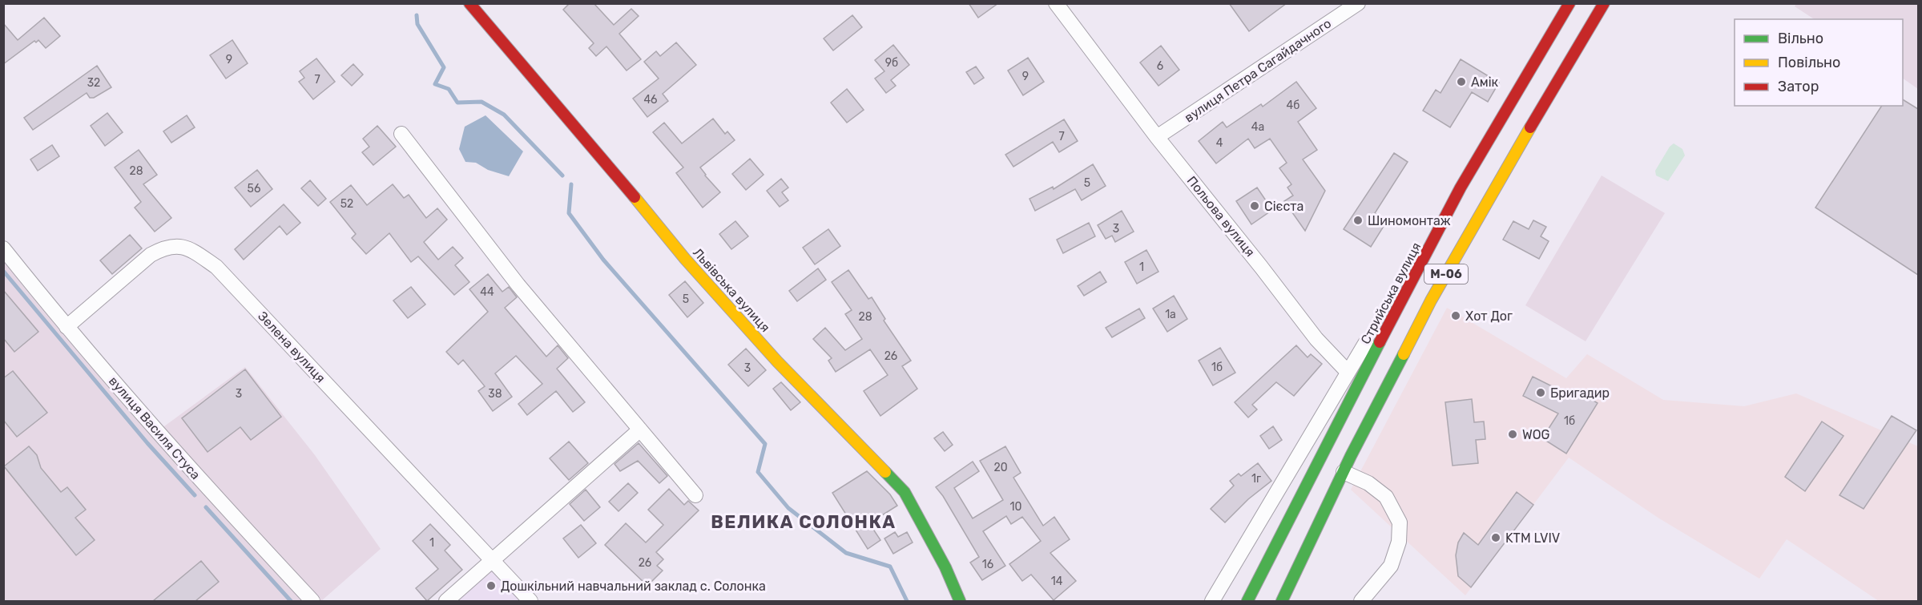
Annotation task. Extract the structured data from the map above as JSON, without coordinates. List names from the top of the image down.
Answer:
{
  "streets": {
    "main road": ["М-06", "Львівська вулиця", "Стрийська вулиця"],
    "street": [
      "вулиця Петра Сагайдачного",
      "Польова вулиця",
      "Зелена вулиця",
      "вулиця Василя Стуса"
    ]
  },
  "crossings": [
    ["вулиця Петра Сагайдачного", "Польова вулиця"],
    ["Зелена вулиця", "вулиця Василя Стуса"]
  ],
  "districts": ["ВЕЛИКА СОЛОНКА"],
  "places": [
    "Амік",
    "Сієста",
    "Шиномонтаж",
    "Хот Дог",
    "Бригадир",
    "WOG",
    "KTM LVIV",
    "Дошкільний навчальний заклад с. Солонка"
  ],
  "house_numbers": [
    "9",
    "9б",
    "6",
    "9",
    "7",
    "32",
    "46",
    "4б",
    "4а",
    "7",
    "4",
    "28",
    "5",
    "56",
    "52",
    "3",
    "1",
    "44",
    "5",
    "1а",
    "28",
    "26",
    "1б",
    "3",
    "3",
    "38",
    "1б",
    "20",
    "1г",
    "10",
    "1",
    "26",
    "16",
    "14"
  ],
  "legend": ["Вільно", "Повільно", "Затор"]
}
